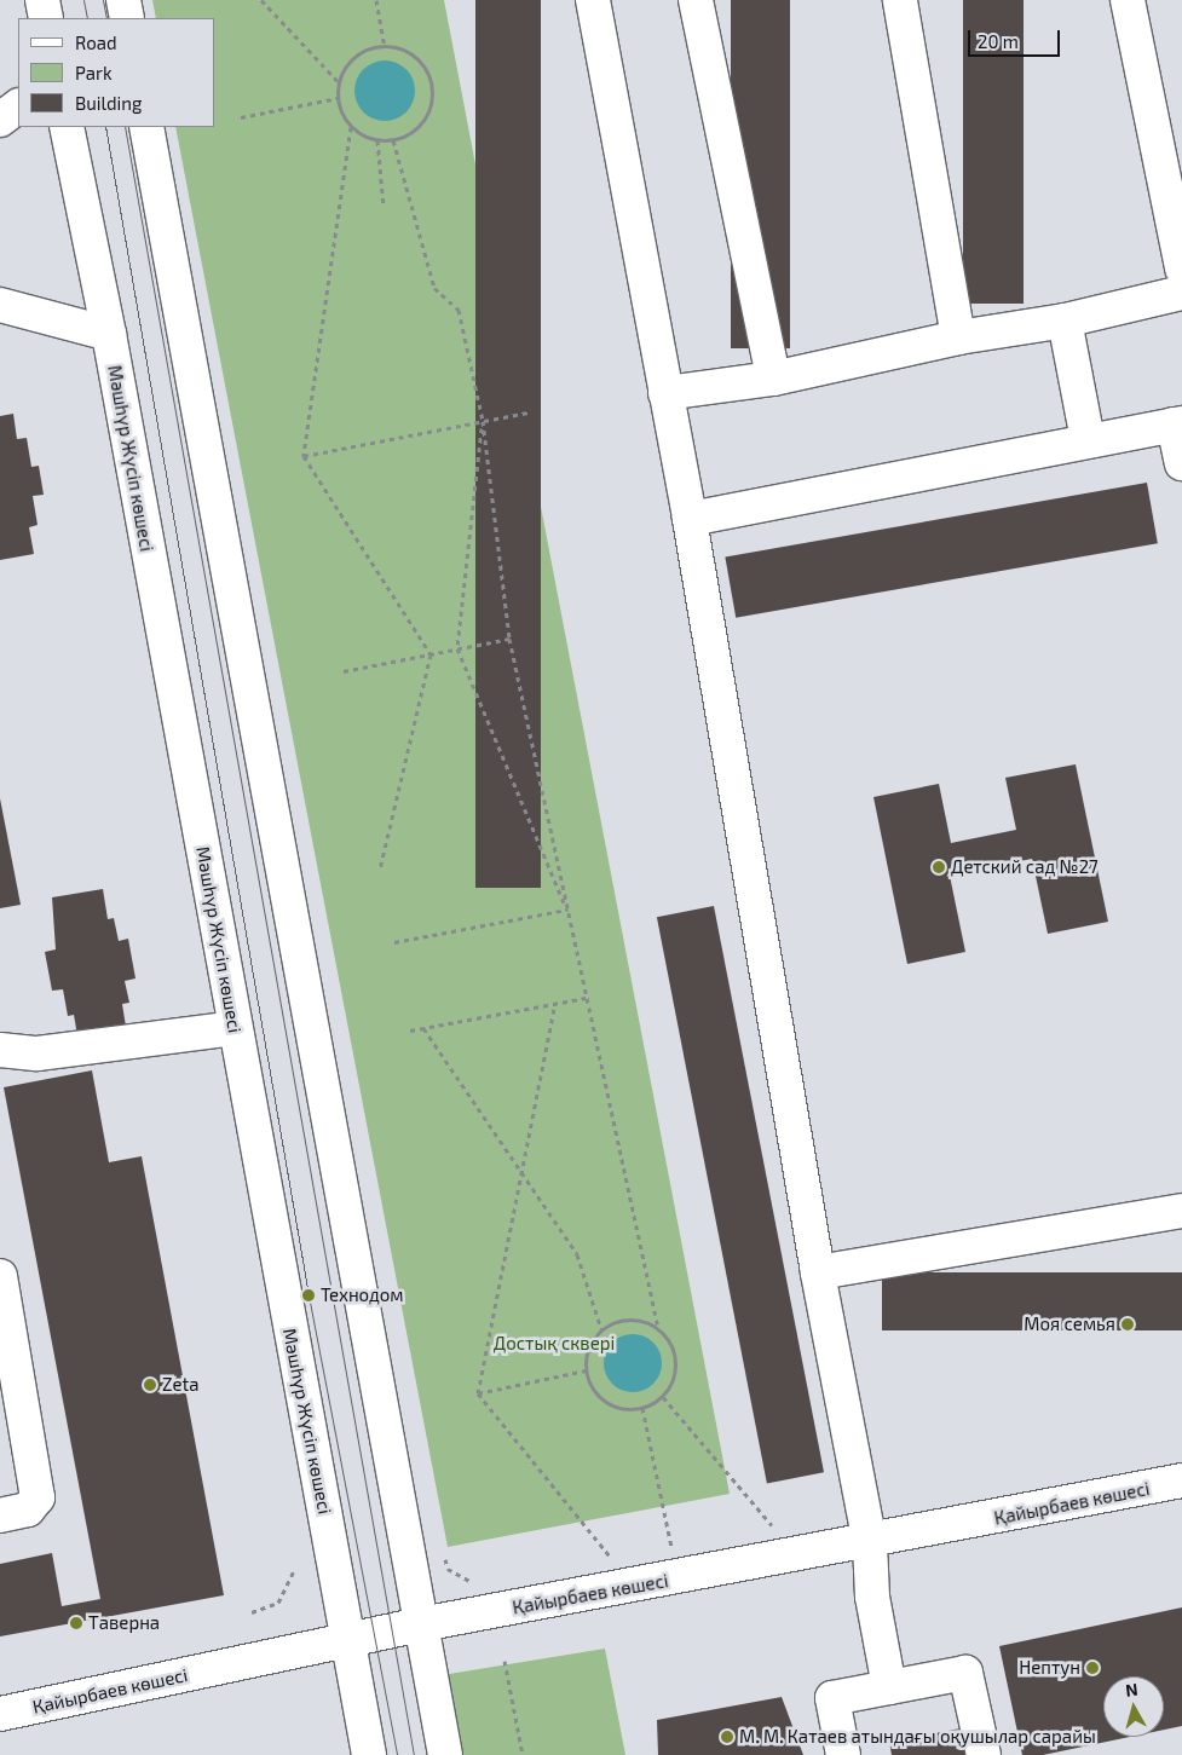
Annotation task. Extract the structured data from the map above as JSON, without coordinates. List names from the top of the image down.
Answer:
{
  "streets": {
    "street": ["Мәшһүр Жүсіп көшесі", "Қайырбаев көшесі"]
  },
  "crossings": [
    ["Мәшһүр Жүсіп көшесі", "Қайырбаев көшесі"]
  ],
  "parks": ["Достық сквері"],
  "places": [
    "Детский сад №27",
    "Технодом",
    "Моя семья",
    "Zeta",
    "Таверна",
    "Нептун",
    "М. М. Катаев атындағы оқушылар сарайы"
  ],
  "legend": ["Road", "Park", "Building"],
  "scale_bar": "20 m",
  "north": "top"
}
